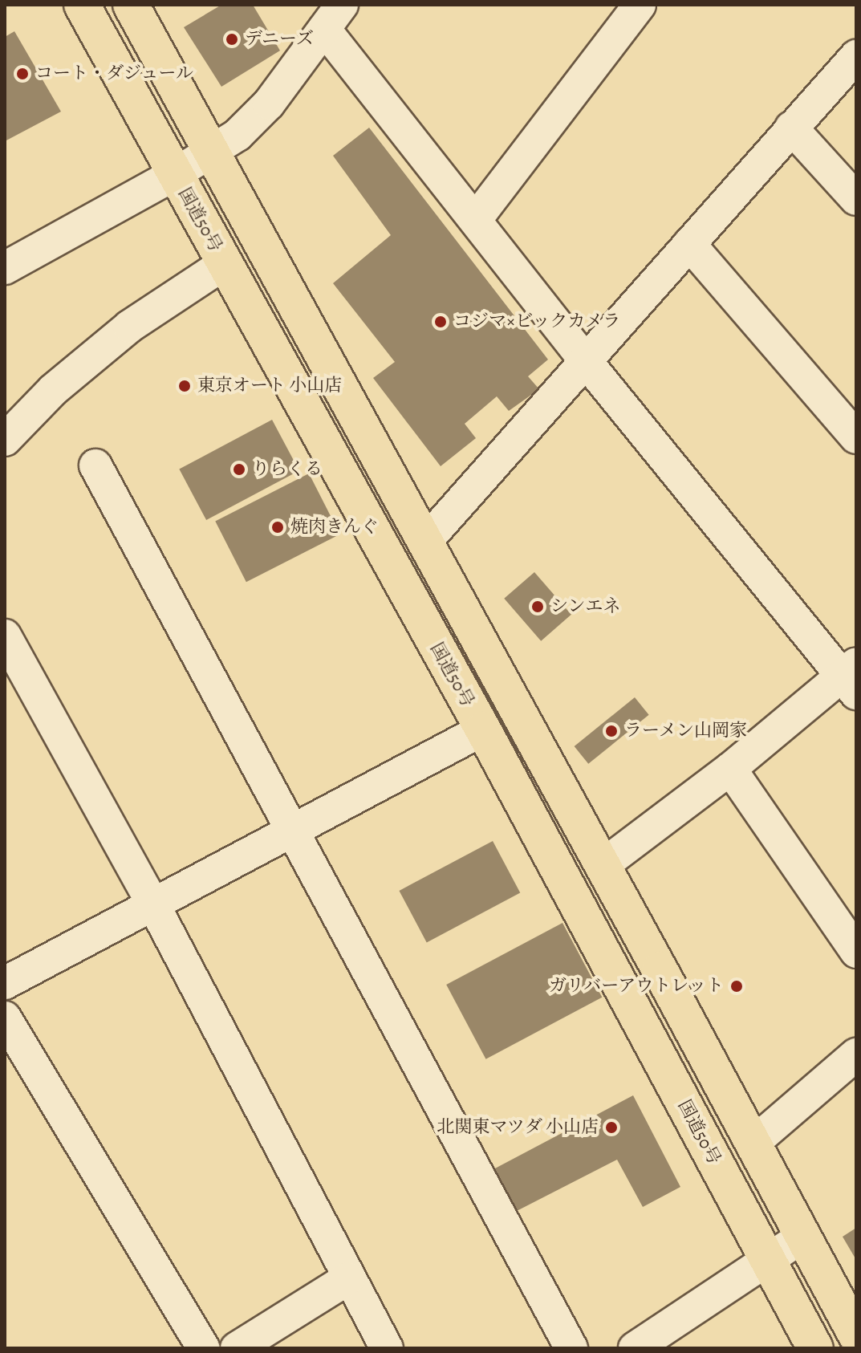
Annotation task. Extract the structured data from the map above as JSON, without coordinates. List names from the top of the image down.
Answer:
{
  "streets": {
    "highway": ["国道50号"]
  },
  "places": [
    "デニーズ",
    "コート・ダジュール",
    "コジマ×ビックカメラ",
    "東京オート 小山店",
    "りらくる",
    "焼肉きんぐ",
    "シンエネ",
    "ラーメン山岡家",
    "ガリバーアウトレット",
    "北関東マツダ 小山店"
  ]
}
